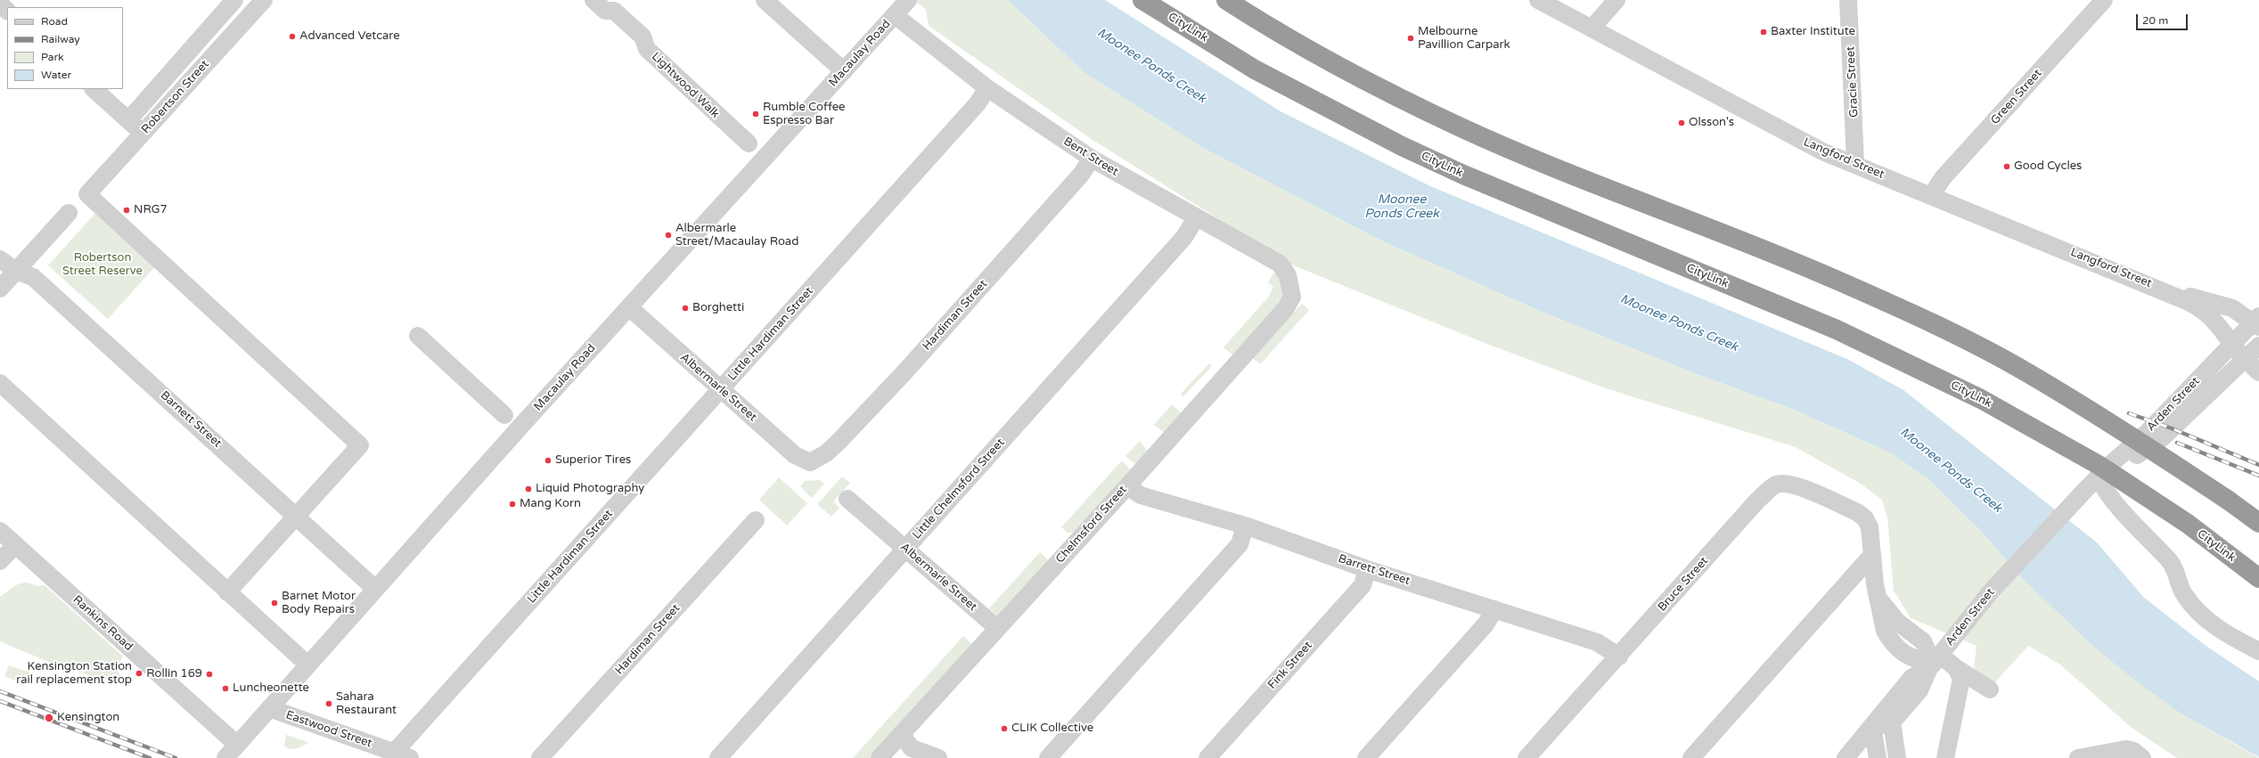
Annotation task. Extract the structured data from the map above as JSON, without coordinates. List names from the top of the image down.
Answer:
{
  "streets": {
    "highway": ["CityLink"],
    "street": [
      "Macaulay Road",
      "Gracie Street",
      "Lightwood Walk",
      "Robertson Street",
      "Green Street",
      "Bent Street",
      "Langford Street",
      "Hardiman Street",
      "Little Hardiman Street",
      "Albermarle Street",
      "Arden Street",
      "Barnett Street",
      "Little Chelmsford Street",
      "Chelmsford Street",
      "Barrett Street",
      "Bruce Street",
      "Rankins Road",
      "Fink Street",
      "Eastwood Street"
    ]
  },
  "crossings": [
    ["Macaulay Road", "Bent Street"],
    ["Macaulay Road", "Albermarle Street"],
    ["Macaulay Road", "Barnett Street"],
    ["Macaulay Road", "Rankins Road"],
    ["Macaulay Road", "Eastwood Street"],
    ["Gracie Street", "Langford Street"],
    ["Robertson Street", "Barnett Street"],
    ["Green Street", "Langford Street"],
    ["Bent Street", "Hardiman Street"],
    ["Bent Street", "Little Hardiman Street"],
    ["Bent Street", "Little Chelmsford Street"],
    ["Bent Street", "Chelmsford Street"],
    ["Langford Street", "Arden Street"],
    ["Hardiman Street", "Albermarle Street"],
    ["Little Hardiman Street", "Albermarle Street"],
    ["Little Hardiman Street", "Eastwood Street"],
    ["Albermarle Street", "Little Chelmsford Street"],
    ["Albermarle Street", "Chelmsford Street"],
    ["Chelmsford Street", "Barrett Street"],
    ["Barrett Street", "Bruce Street"],
    ["Barrett Street", "Fink Street"]
  ],
  "water": ["Moonee Ponds Creek"],
  "parks": ["Robertson Street Reserve"],
  "places": [
    "Baxter Institute",
    "Advanced Vetcare",
    "Melbourne Pavillion Carpark",
    "Rumble Coffee Espresso Bar",
    "Olsson's",
    "Good Cycles",
    "NRG7",
    "Albermarle Street/Macaulay Road",
    "Borghetti",
    "Superior Tires",
    "Liquid Photography",
    "Mang Korn",
    "Barnet Motor Body Repairs",
    "Kensington Station rail replacement stop",
    "Rollin 169",
    "Luncheonette",
    "Sahara Restaurant",
    "Kensington",
    "CLIK Collective"
  ],
  "legend": [
    "Road",
    "Railway",
    "Park",
    "Water"
  ],
  "scale_bar": "20 m"
}
